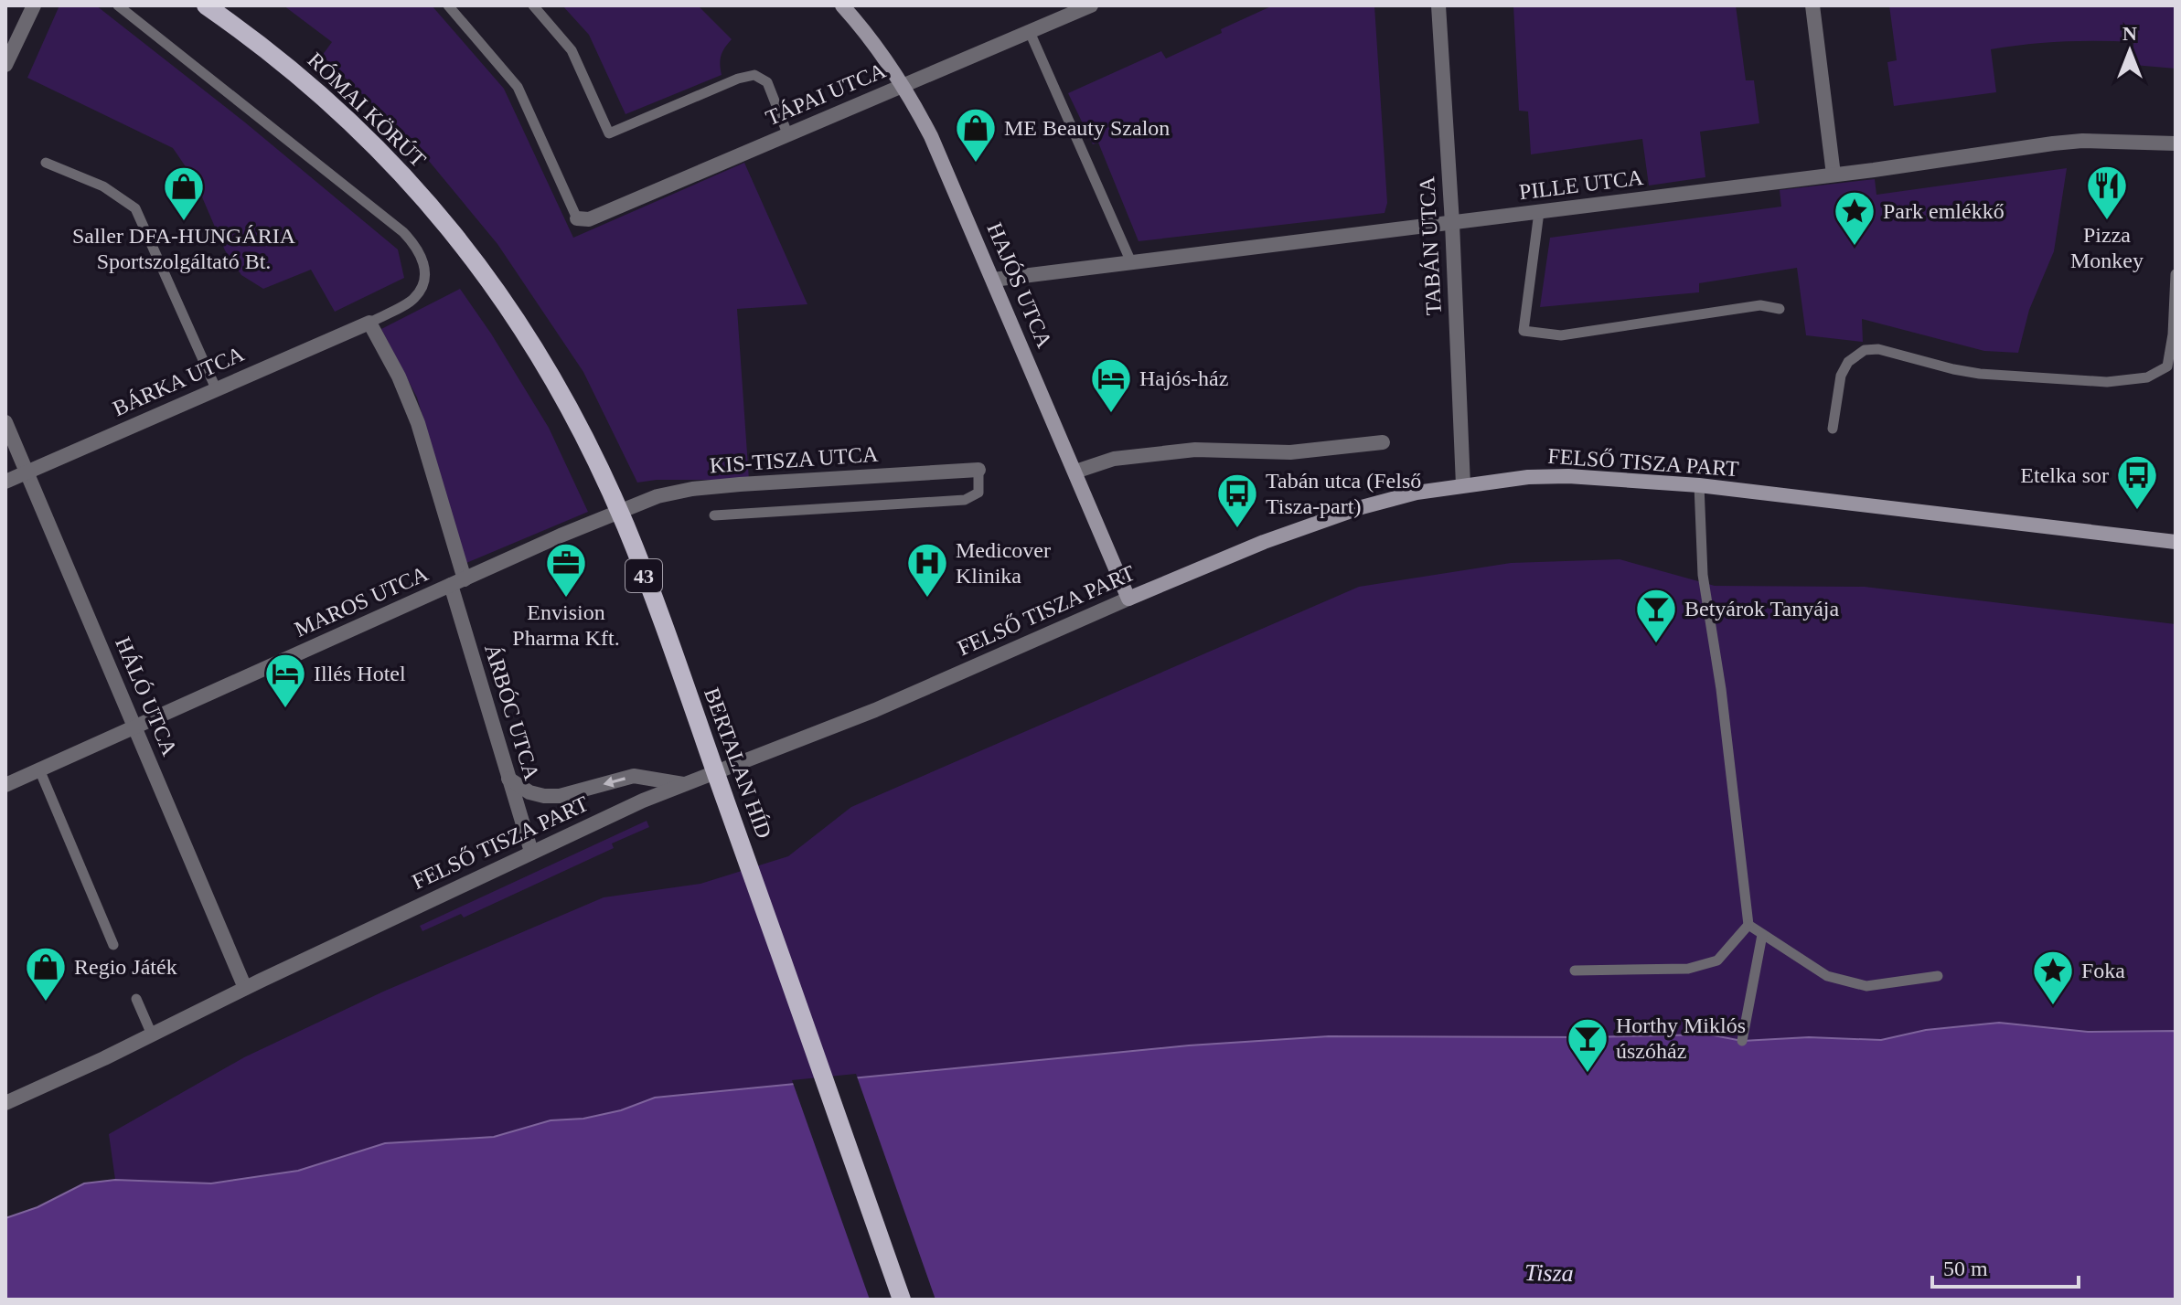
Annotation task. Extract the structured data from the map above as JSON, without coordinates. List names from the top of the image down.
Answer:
{
  "streets": {
    "main road": [
      "RÓMAI KÖRÚT",
      "HAJÓS UTCA",
      "FELSŐ TISZA PART",
      "43",
      "BERTALAN HÍD"
    ],
    "street": [
      "TÁPAI UTCA",
      "PILLE UTCA",
      "TABÁN UTCA",
      "BÁRKA UTCA",
      "KIS-TISZA UTCA",
      "MAROS UTCA",
      "HÁLÓ UTCA",
      "ÁRBÓC UTCA"
    ]
  },
  "crossings": [
    ["TÁPAI UTCA", "HAJÓS UTCA"],
    ["RÓMAI KÖRÚT", "BERTALAN HÍD"],
    ["PILLE UTCA", "TABÁN UTCA"],
    ["PILLE UTCA", "HAJÓS UTCA"],
    ["TABÁN UTCA", "FELSŐ TISZA PART"],
    ["HAJÓS UTCA", "FELSŐ TISZA PART"],
    ["BÁRKA UTCA", "HÁLÓ UTCA"],
    ["KIS-TISZA UTCA", "MAROS UTCA"],
    ["FELSŐ TISZA PART", "HÁLÓ UTCA"],
    ["FELSŐ TISZA PART", "ÁRBÓC UTCA"],
    ["MAROS UTCA", "HÁLÓ UTCA"],
    ["MAROS UTCA", "ÁRBÓC UTCA"]
  ],
  "water": ["Tisza"],
  "places": {
    "shop": ["ME Beauty Szalon", "Saller DFA-HUNGÁRIA Sportszolgáltató Bt.", "Regio Játék"],
    "restaurant": ["Pizza Monkey"],
    "place": ["Park emlékkő", "Foka"],
    "hotel": ["Hajós-ház", "Illés Hotel"],
    "bus stop": ["Etelka sor", "Tabán utca (Felső Tisza-part)"],
    "office": ["Envision Pharma Kft."],
    "hospital": ["Medicover Klinika"],
    "bar": ["Betyárok Tanyája", "Horthy Miklós úszóház"]
  },
  "scale_bar": "50 m",
  "north": "top"
}
